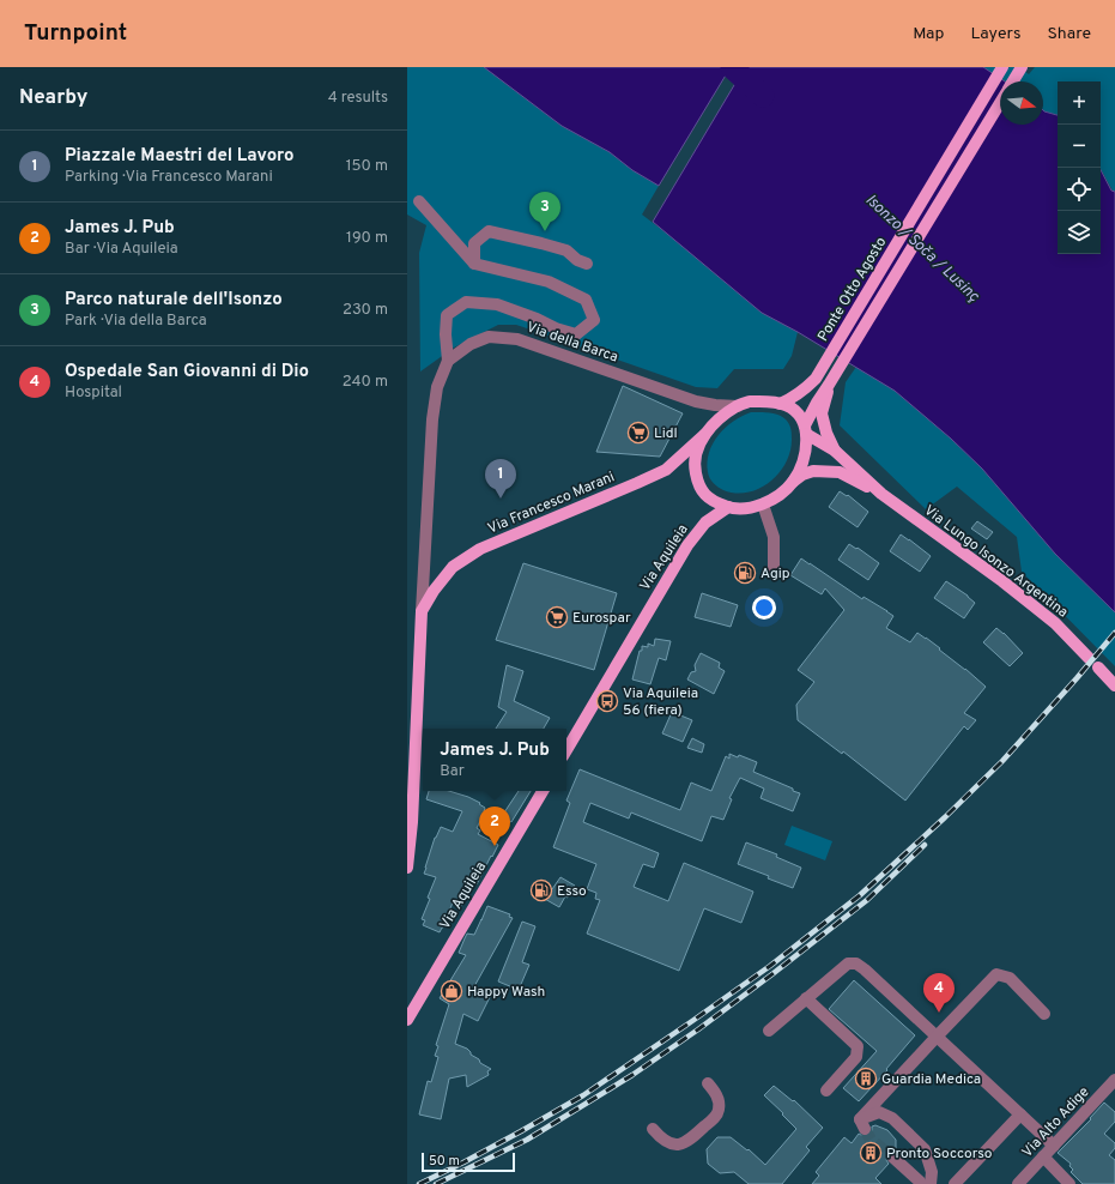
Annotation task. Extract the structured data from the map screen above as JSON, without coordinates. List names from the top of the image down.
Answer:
{
  "streets": {
    "main road": [
      "Ponte Otto Agosto",
      "Via Francesco Marani",
      "Via Aquileia",
      "Via Lungo Isonzo Argentina"
    ],
    "street": ["Via della Barca", "Via Alto Adige"]
  },
  "crossings": [
    ["Ponte Otto Agosto", "Via della Barca"],
    ["Ponte Otto Agosto", "Via Francesco Marani"],
    ["Ponte Otto Agosto", "Via Aquileia"],
    ["Ponte Otto Agosto", "Via Lungo Isonzo Argentina"],
    ["Via della Barca", "Via Francesco Marani"],
    ["Via della Barca", "Via Aquileia"],
    ["Via della Barca", "Via Lungo Isonzo Argentina"],
    ["Via Francesco Marani", "Via Aquileia"],
    ["Via Francesco Marani", "Via Lungo Isonzo Argentina"],
    ["Via Aquileia", "Via Lungo Isonzo Argentina"]
  ],
  "water": ["Isonzo / Soča / Lusinç"],
  "places": {
    "supermarket": ["Lidl", "Eurospar"],
    "fuel station": ["Agip", "Esso"],
    "bus stop": ["Via Aquileia 56 (fiera)"],
    "shop": ["Happy Wash"],
    "building": ["Guardia Medica", "Pronto Soccorso"]
  },
  "scale_bar": "50 m",
  "north": "right",
  "page": {
    "header": "Turnpoint",
    "nav": ["Map", "Layers", "Share"],
    "heading": ["Nearby", "4 results"],
    "map_buttons": ["+", "−"],
    "list": [
      {
        "mark": "1",
        "name": "Piazzale Maestri del Lavoro",
        "note": "Parking · Via Francesco Marani",
        "value": "150 m"
      },
      {
        "mark": "2",
        "name": "James J. Pub",
        "note": "Bar · Via Aquileia",
        "value": "190 m"
      },
      {
        "mark": "3",
        "name": "Parco naturale dell'Isonzo",
        "note": "Park · Via della Barca",
        "value": "230 m"
      },
      {
        "mark": "4",
        "name": "Ospedale San Giovanni di Dio",
        "note": "Hospital",
        "value": "240 m"
      }
    ],
    "pins": [
      "3",
      "1",
      "2",
      "4"
    ],
    "popup": ["James J. Pub", "Bar"],
    "scale": "50 m"
  }
}
